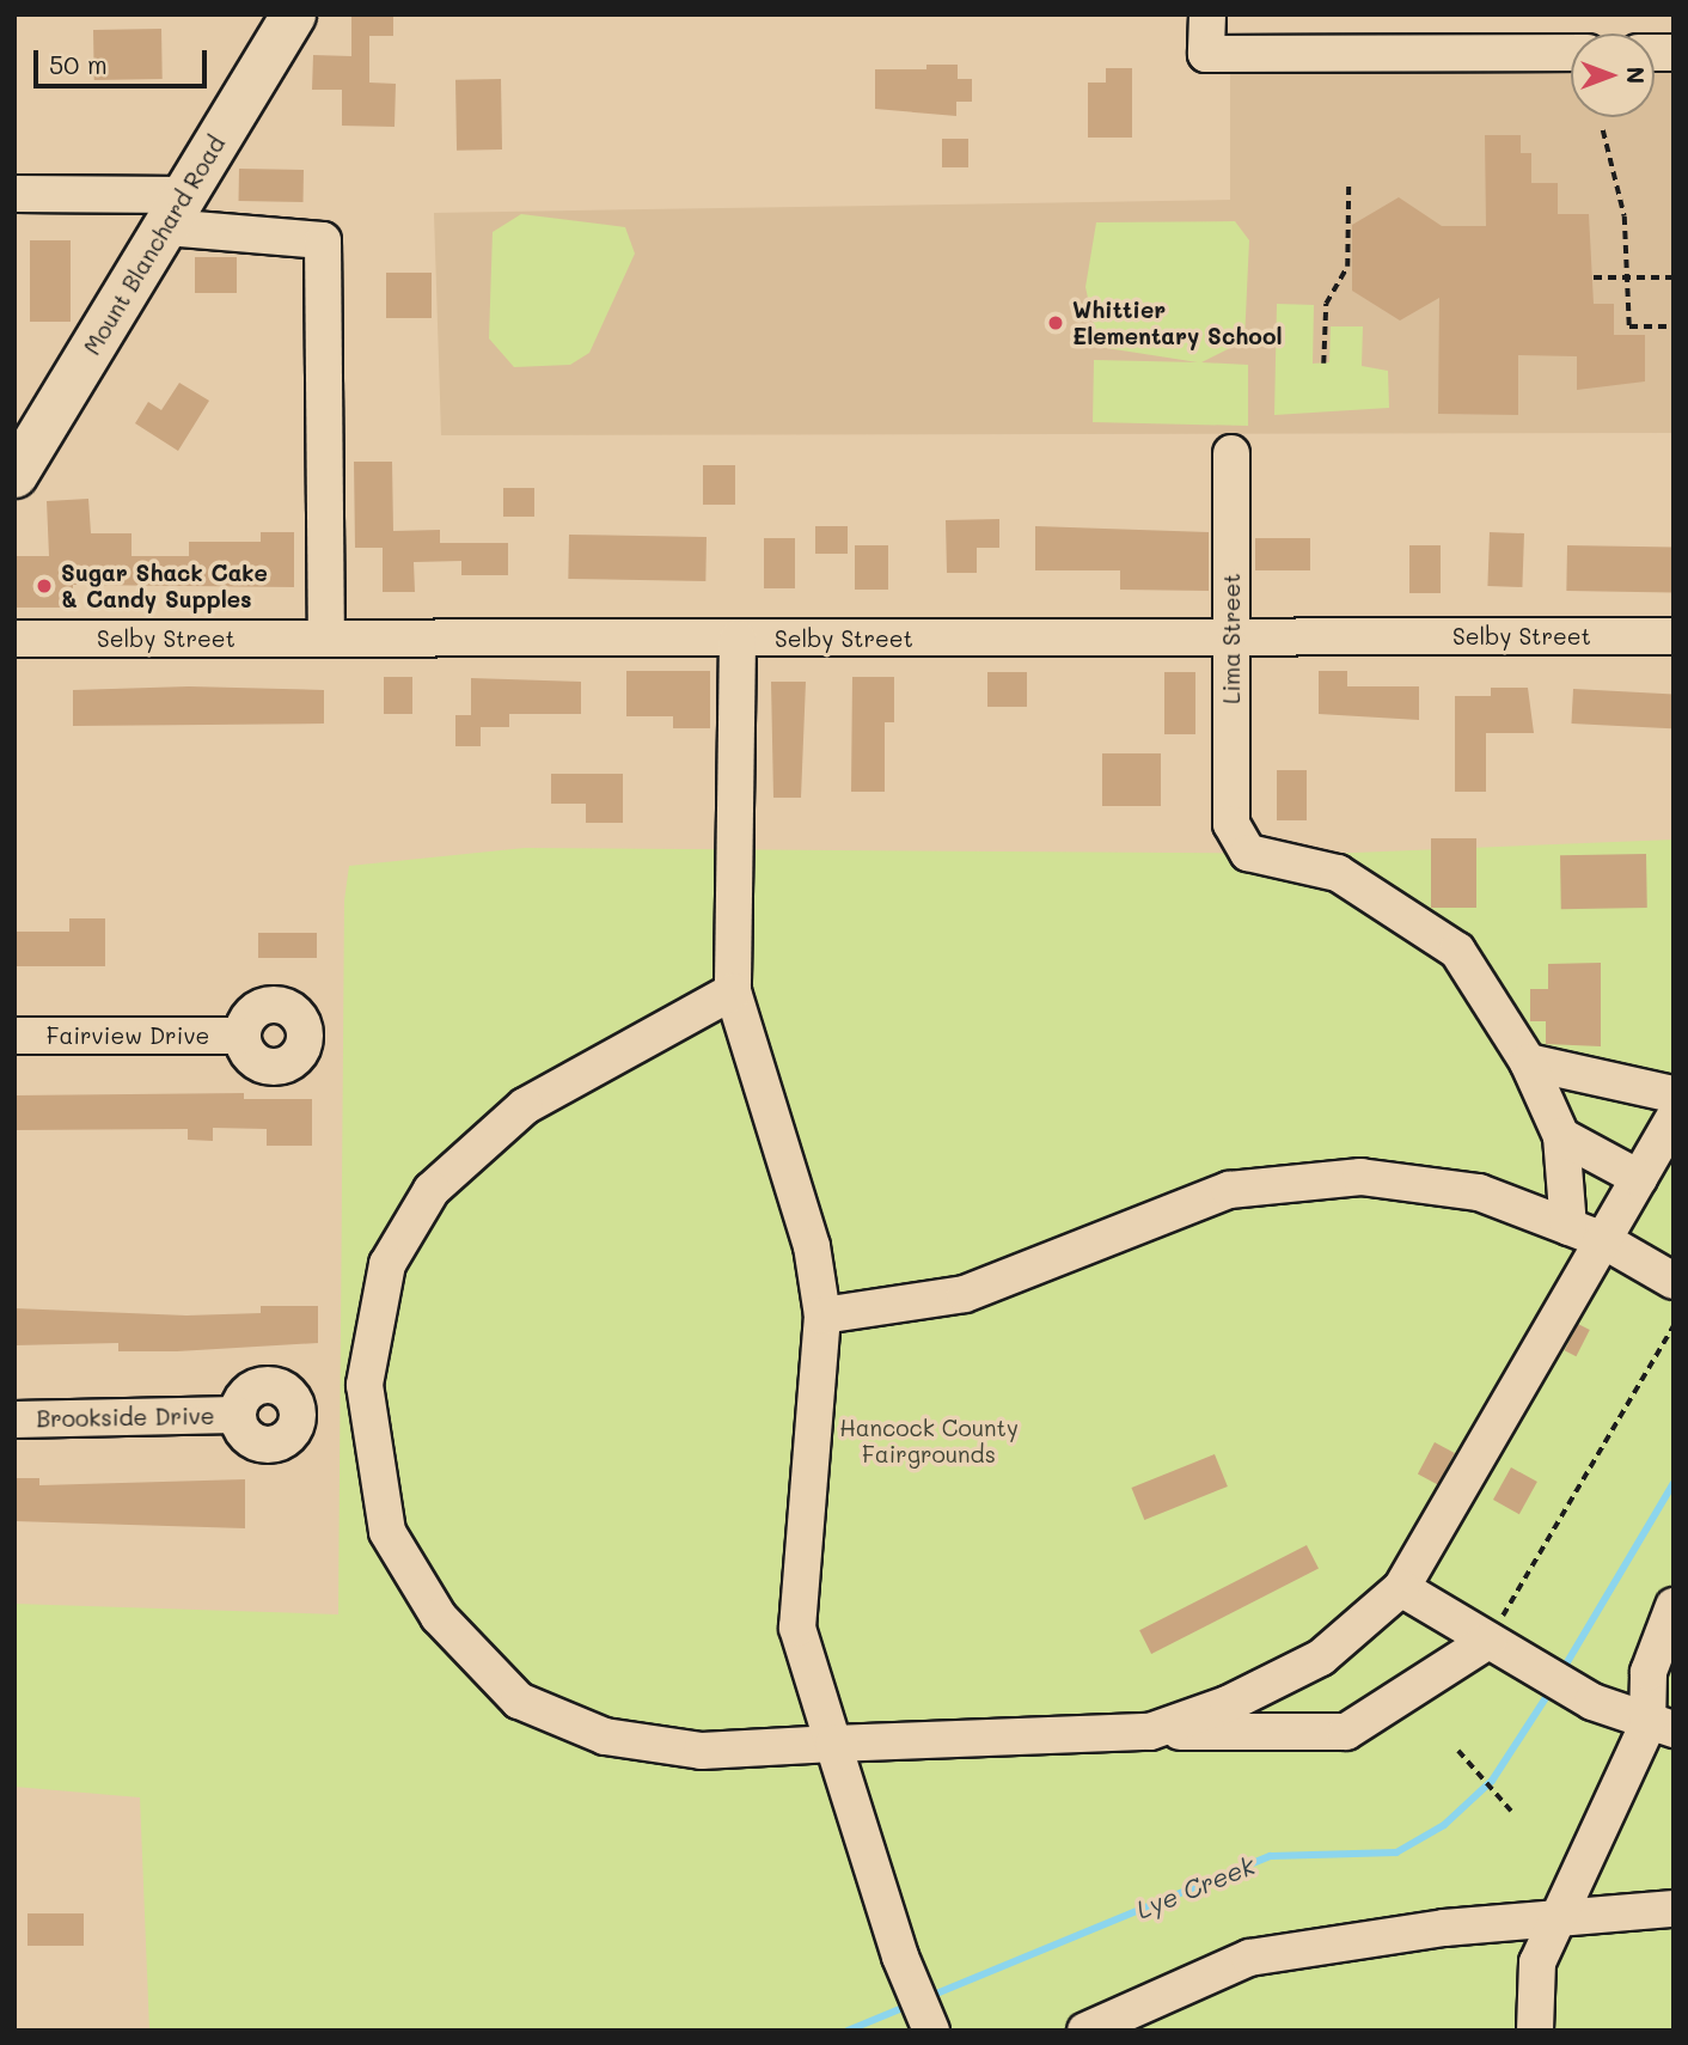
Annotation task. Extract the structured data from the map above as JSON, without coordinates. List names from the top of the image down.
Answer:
{
  "streets": {
    "main road": ["Mount Blanchard Road"],
    "street": [
      "Selby Street",
      "Lima Street",
      "Fairview Drive",
      "Brookside Drive"
    ]
  },
  "crossings": [
    ["Selby Street", "Lima Street"]
  ],
  "water": ["Lye Creek"],
  "parks": ["Hancock County Fairgrounds"],
  "places": ["Whittier Elementary School", "Sugar Shack Cake & Candy Supples"],
  "scale_bar": "50 m",
  "north": "right"
}
